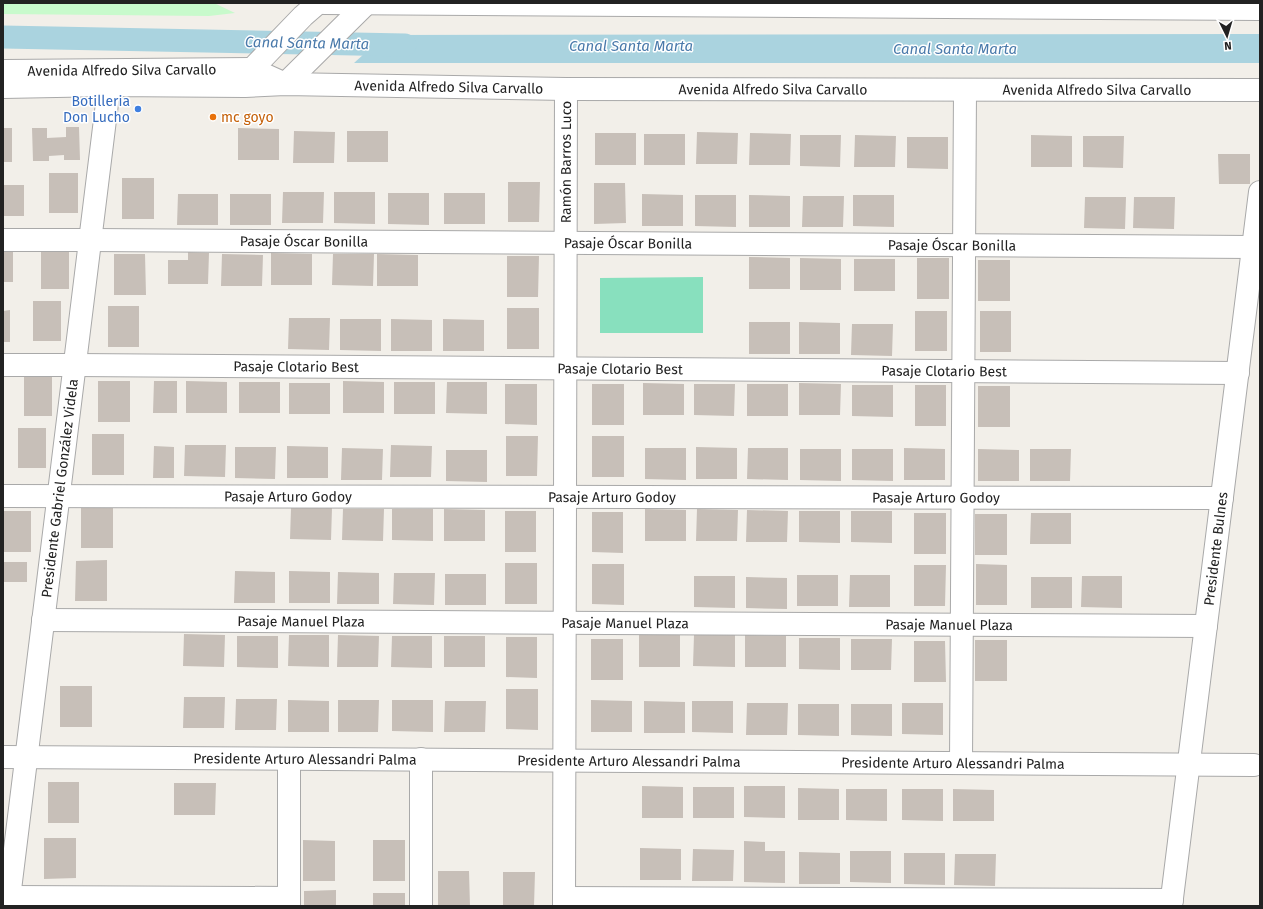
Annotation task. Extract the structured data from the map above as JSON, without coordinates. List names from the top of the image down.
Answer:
{
  "streets": {
    "street": [
      "Avenida Alfredo Silva Carvallo",
      "Ramón Barros Luco",
      "Pasaje Óscar Bonilla",
      "Pasaje Clotario Best",
      "Presidente Gabriel González Videla",
      "Pasaje Arturo Godoy",
      "Presidente Bulnes",
      "Pasaje Manuel Plaza",
      "Presidente Arturo Alessandri Palma"
    ]
  },
  "crossings": [
    ["Avenida Alfredo Silva Carvallo", "Ramón Barros Luco"],
    ["Avenida Alfredo Silva Carvallo", "Presidente Gabriel González Videla"],
    ["Ramón Barros Luco", "Pasaje Óscar Bonilla"],
    ["Ramón Barros Luco", "Pasaje Clotario Best"],
    ["Ramón Barros Luco", "Pasaje Arturo Godoy"],
    ["Ramón Barros Luco", "Pasaje Manuel Plaza"],
    ["Ramón Barros Luco", "Presidente Arturo Alessandri Palma"],
    ["Pasaje Óscar Bonilla", "Presidente Gabriel González Videla"],
    ["Pasaje Óscar Bonilla", "Presidente Bulnes"],
    ["Pasaje Clotario Best", "Presidente Gabriel González Videla"],
    ["Pasaje Clotario Best", "Presidente Bulnes"],
    ["Presidente Gabriel González Videla", "Pasaje Arturo Godoy"],
    ["Presidente Gabriel González Videla", "Pasaje Manuel Plaza"],
    ["Presidente Gabriel González Videla", "Presidente Arturo Alessandri Palma"],
    ["Pasaje Arturo Godoy", "Presidente Bulnes"],
    ["Presidente Bulnes", "Pasaje Manuel Plaza"],
    ["Presidente Bulnes", "Presidente Arturo Alessandri Palma"]
  ],
  "water": ["Canal Santa Marta"],
  "places": ["Botilleria Don Lucho", "mc goyo"],
  "north": "bottom"
}
